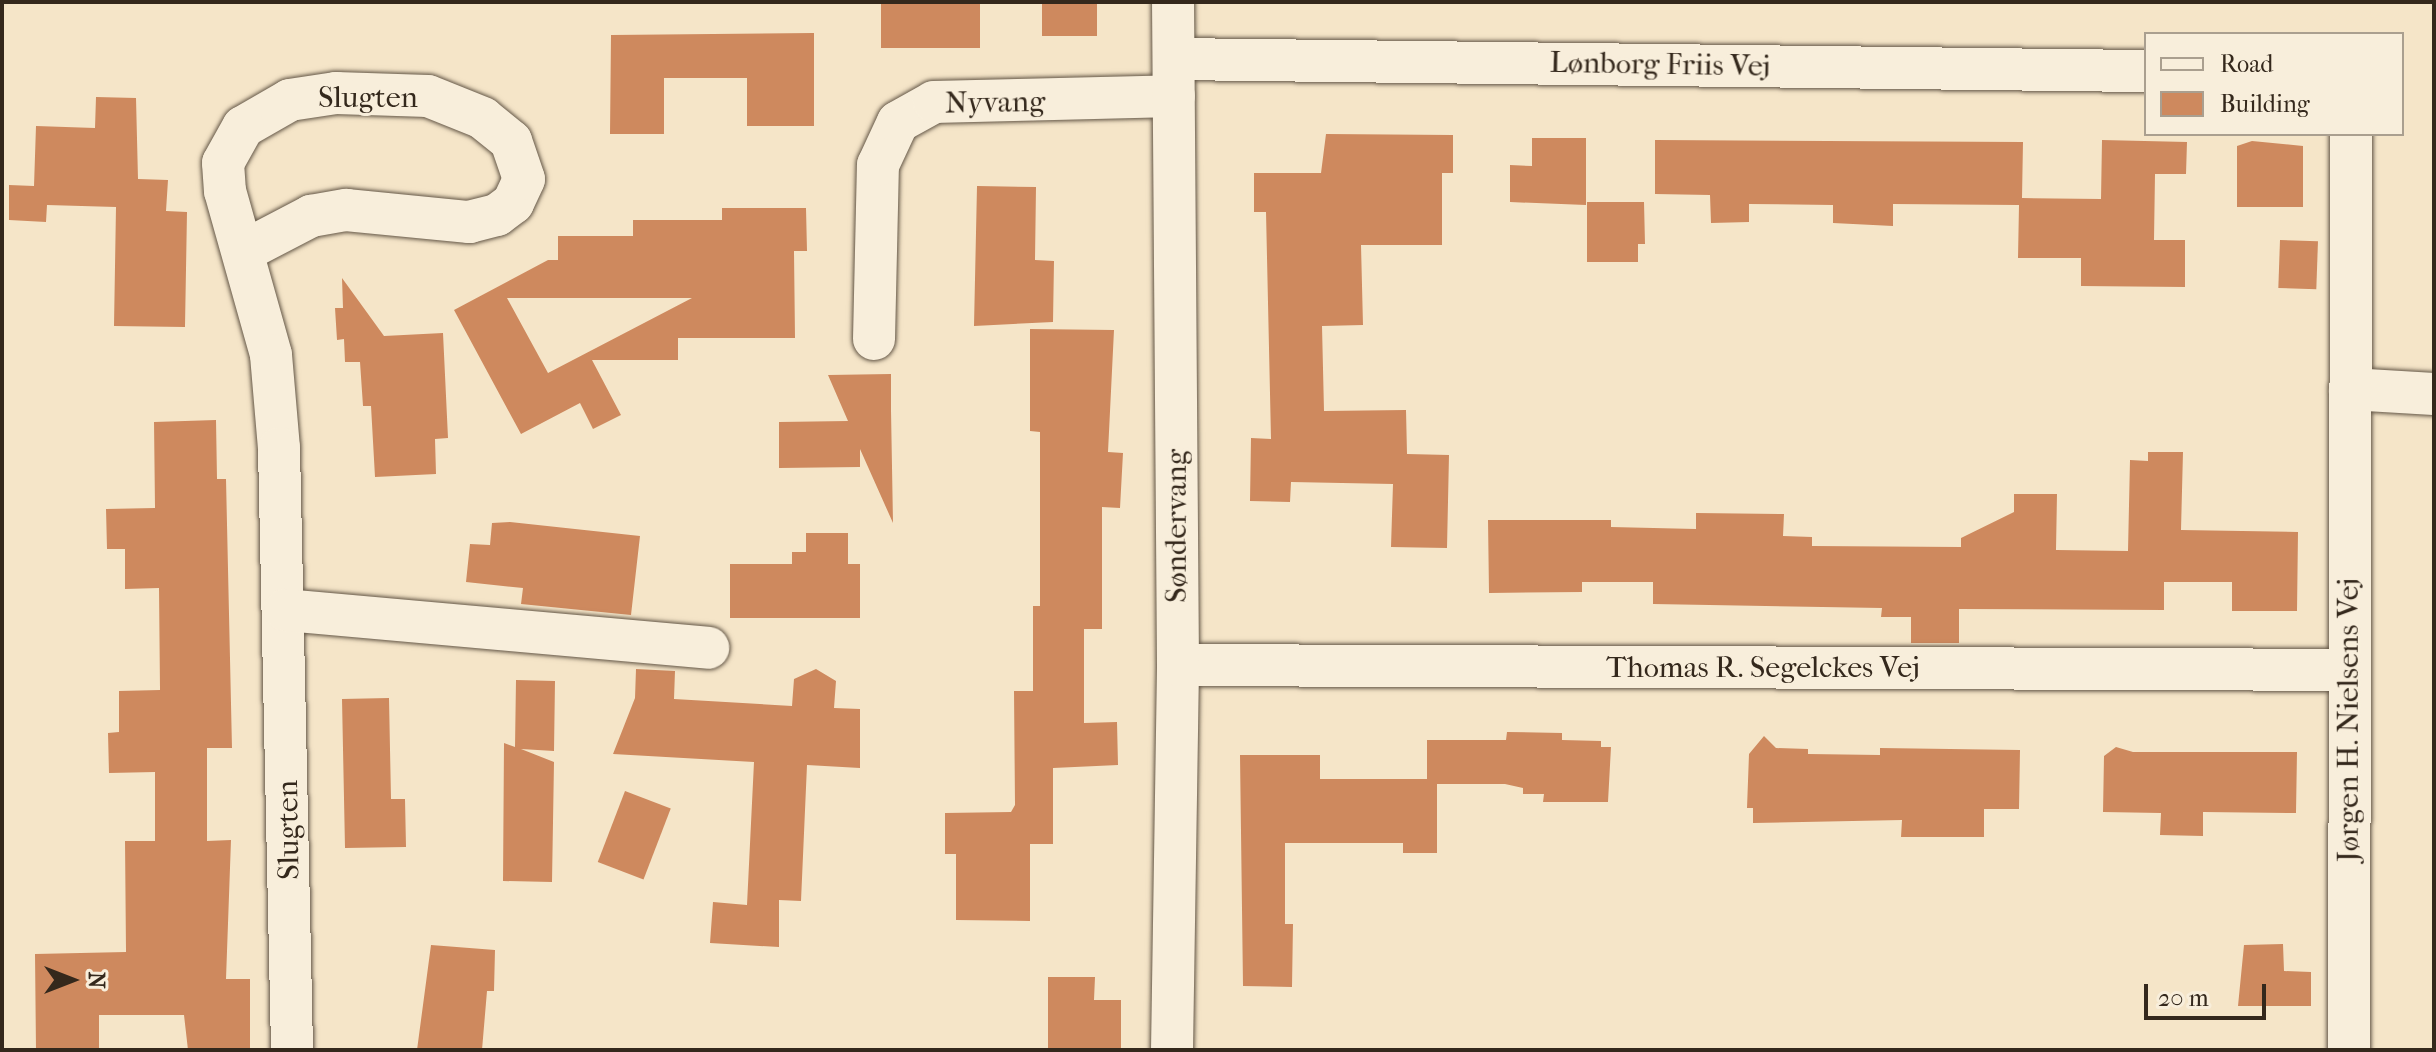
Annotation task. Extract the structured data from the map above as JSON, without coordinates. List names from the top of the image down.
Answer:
{
  "streets": {
    "street": [
      "Lønborg Friis Vej",
      "Slugten",
      "Nyvang",
      "Søndervang",
      "Thomas R. Segelckes Vej",
      "Jørgen H. Nielsens Vej"
    ]
  },
  "crossings": [
    ["Lønborg Friis Vej", "Nyvang"],
    ["Lønborg Friis Vej", "Søndervang"],
    ["Nyvang", "Søndervang"],
    ["Søndervang", "Thomas R. Segelckes Vej"],
    ["Thomas R. Segelckes Vej", "Jørgen H. Nielsens Vej"]
  ],
  "legend": ["Road", "Building"],
  "scale_bar": "20 m",
  "north": "right"
}
